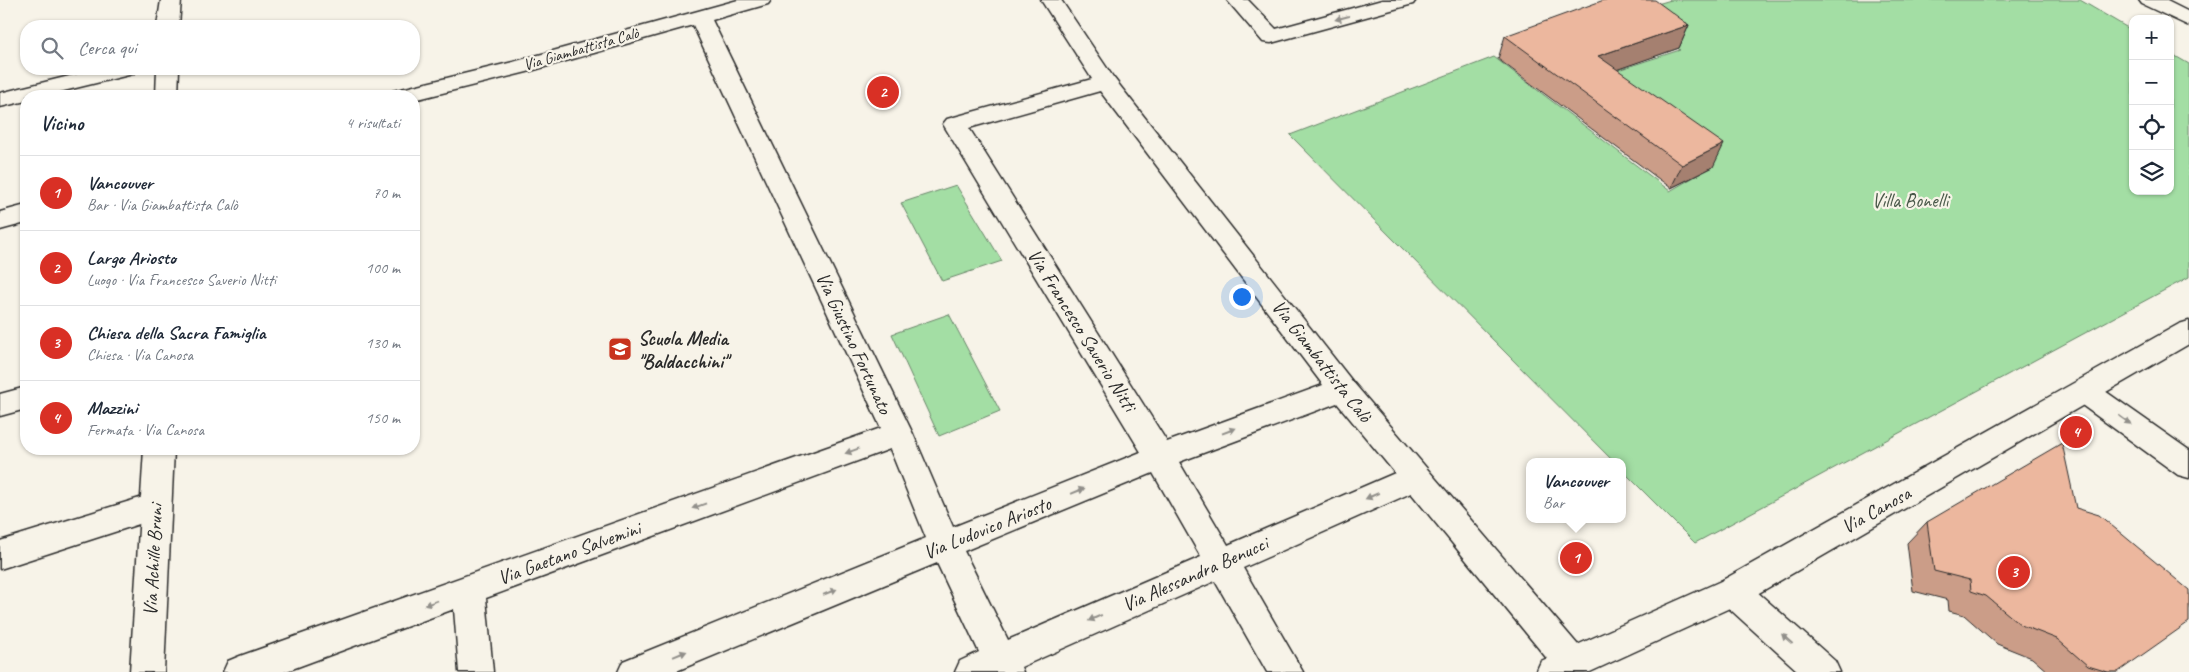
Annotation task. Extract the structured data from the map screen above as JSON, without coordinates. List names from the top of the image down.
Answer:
{
  "streets": {
    "street": [
      "Via Giambattista Calò",
      "Via Francesco Saverio Nitti",
      "Via Giustino Fortunato",
      "Via Canosa",
      "Via Ludovico Ariosto",
      "Via Gaetano Salvemini",
      "Via Achille Bruni",
      "Via Alessandra Benucci"
    ]
  },
  "crossings": [
    ["Via Giambattista Calò", "Via Francesco Saverio Nitti"],
    ["Via Giambattista Calò", "Via Giustino Fortunato"],
    ["Via Giambattista Calò", "Via Canosa"],
    ["Via Giambattista Calò", "Via Ludovico Ariosto"],
    ["Via Giambattista Calò", "Via Alessandra Benucci"],
    ["Via Francesco Saverio Nitti", "Via Ludovico Ariosto"],
    ["Via Francesco Saverio Nitti", "Via Alessandra Benucci"],
    ["Via Giustino Fortunato", "Via Ludovico Ariosto"],
    ["Via Giustino Fortunato", "Via Gaetano Salvemini"],
    ["Via Giustino Fortunato", "Via Alessandra Benucci"]
  ],
  "one_way": ["Via Ludovico Ariosto", "Via Gaetano Salvemini", "Via Alessandra Benucci"],
  "parks": ["Villa Bonelli"],
  "places": {
    "school or university": ["Scuola Media \"Baldacchini\""]
  },
  "page": {
    "map_buttons": ["+", "−"],
    "search": "Cerca qui",
    "pins": [
      "2",
      "4",
      "1",
      "3"
    ],
    "heading": ["Vicino", "4 risultati"],
    "list": [
      {
        "mark": "1",
        "name": "Vancouver",
        "note": "Bar · Via Giambattista Calò",
        "value": "70 m"
      },
      {
        "mark": "2",
        "name": "Largo Ariosto",
        "note": "Luogo · Via Francesco Saverio Nitti",
        "value": "100 m"
      },
      {
        "mark": "3",
        "name": "Chiesa della Sacra Famiglia",
        "note": "Chiesa · Via Canosa",
        "value": "130 m"
      },
      {
        "mark": "4",
        "name": "Mazzini",
        "note": "Fermata · Via Canosa",
        "value": "150 m"
      }
    ],
    "popup": ["Vancouver", "Bar"]
  }
}
